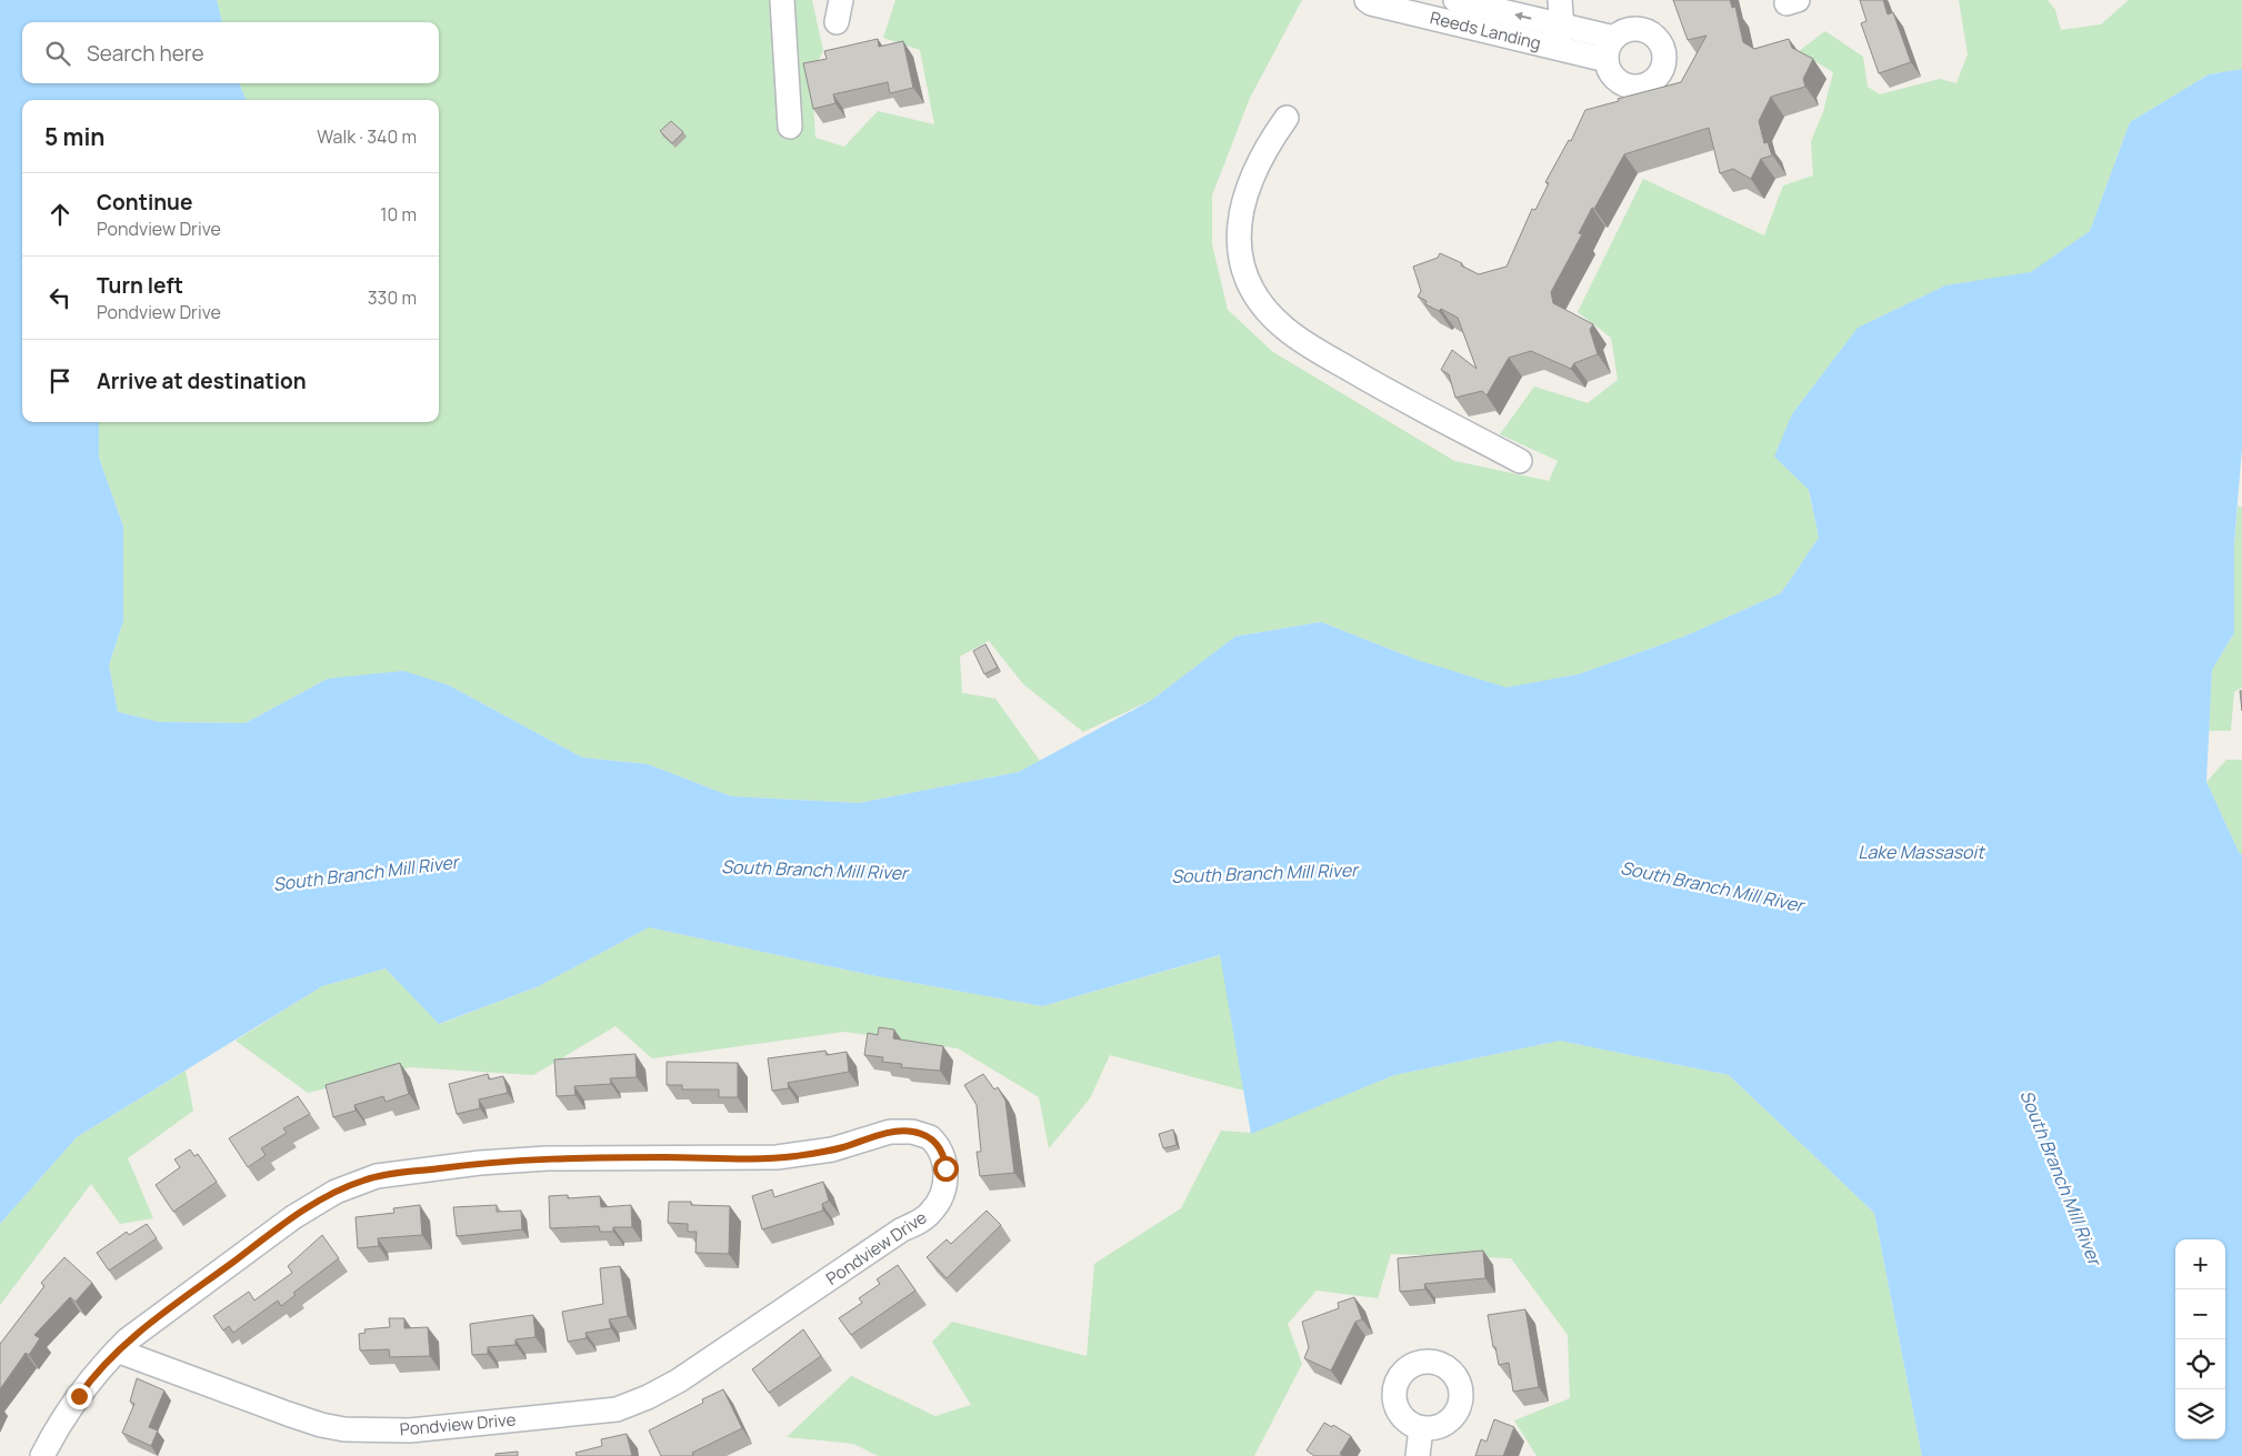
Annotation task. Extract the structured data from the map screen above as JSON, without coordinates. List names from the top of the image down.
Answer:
{
  "streets": {
    "street": ["Reeds Landing", "Pondview Drive"]
  },
  "water": ["Lake Massasoit", "South Branch Mill River"],
  "page": {
    "search": "Search here",
    "heading": ["5 min", "Walk · 340 m"],
    "list": [
      ["Continue", "Pondview Drive", "10 m"],
      ["Turn left", "Pondview Drive", "330 m"],
      "Arrive at destination"
    ],
    "map_buttons": ["+", "−"]
  }
}
